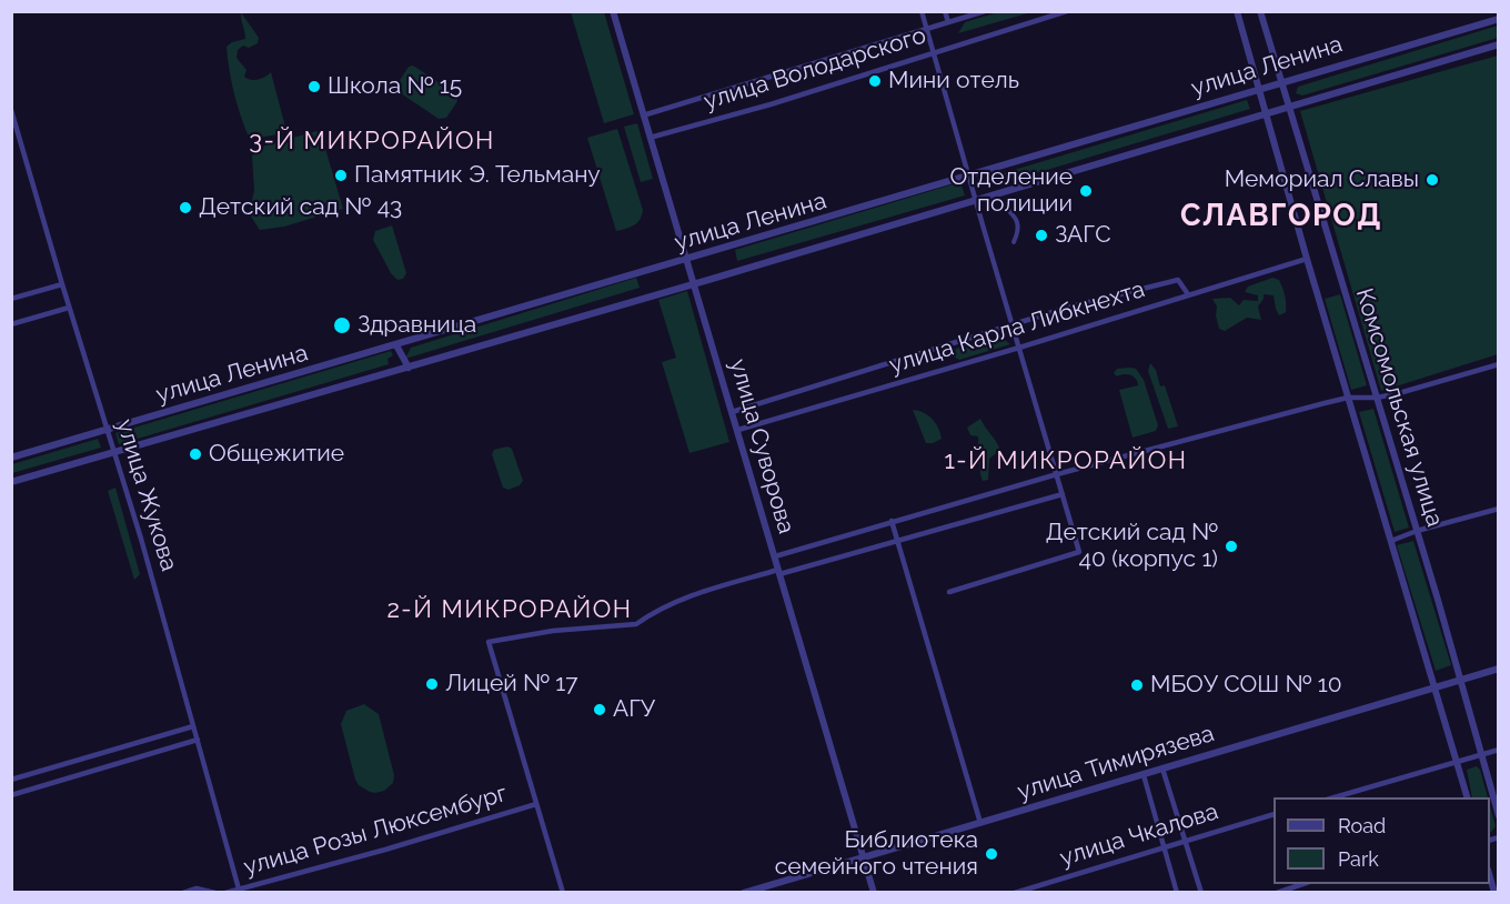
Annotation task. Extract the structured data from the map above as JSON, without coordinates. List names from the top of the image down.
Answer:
{
  "streets": {
    "street": [
      "улица Ленина",
      "улица Володарского",
      "улица Карла Либкнехта",
      "Комсомольская улица",
      "улица Суворова",
      "улица Жукова",
      "улица Тимирязева",
      "улица Розы Люксембург",
      "улица Чкалова"
    ]
  },
  "crossings": [
    ["улица Ленина", "Комсомольская улица"],
    ["улица Ленина", "улица Суворова"],
    ["улица Ленина", "улица Жукова"],
    ["улица Володарского", "улица Суворова"],
    ["улица Карла Либкнехта", "Комсомольская улица"],
    ["улица Карла Либкнехта", "улица Суворова"],
    ["Комсомольская улица", "улица Тимирязева"],
    ["улица Суворова", "улица Тимирязева"],
    ["улица Жукова", "улица Розы Люксембург"]
  ],
  "districts": [
    "3-Й МИКРОРАЙОН",
    "СЛАВГОРОД",
    "1-Й МИКРОРАЙОН",
    "2-Й МИКРОРАЙОН"
  ],
  "places": [
    "Мини отель",
    "Школа № 15",
    "Памятник Э. Тельману",
    "Мемориал Славы",
    "Отделение полиции",
    "Детский сад № 43",
    "ЗАГС",
    "Здравница",
    "Общежитие",
    "Детский сад № 40 (корпус 1)",
    "Лицей № 17",
    "МБОУ СОШ № 10",
    "АГУ",
    "Библиотека семейного чтения"
  ],
  "legend": ["Road", "Park"]
}
